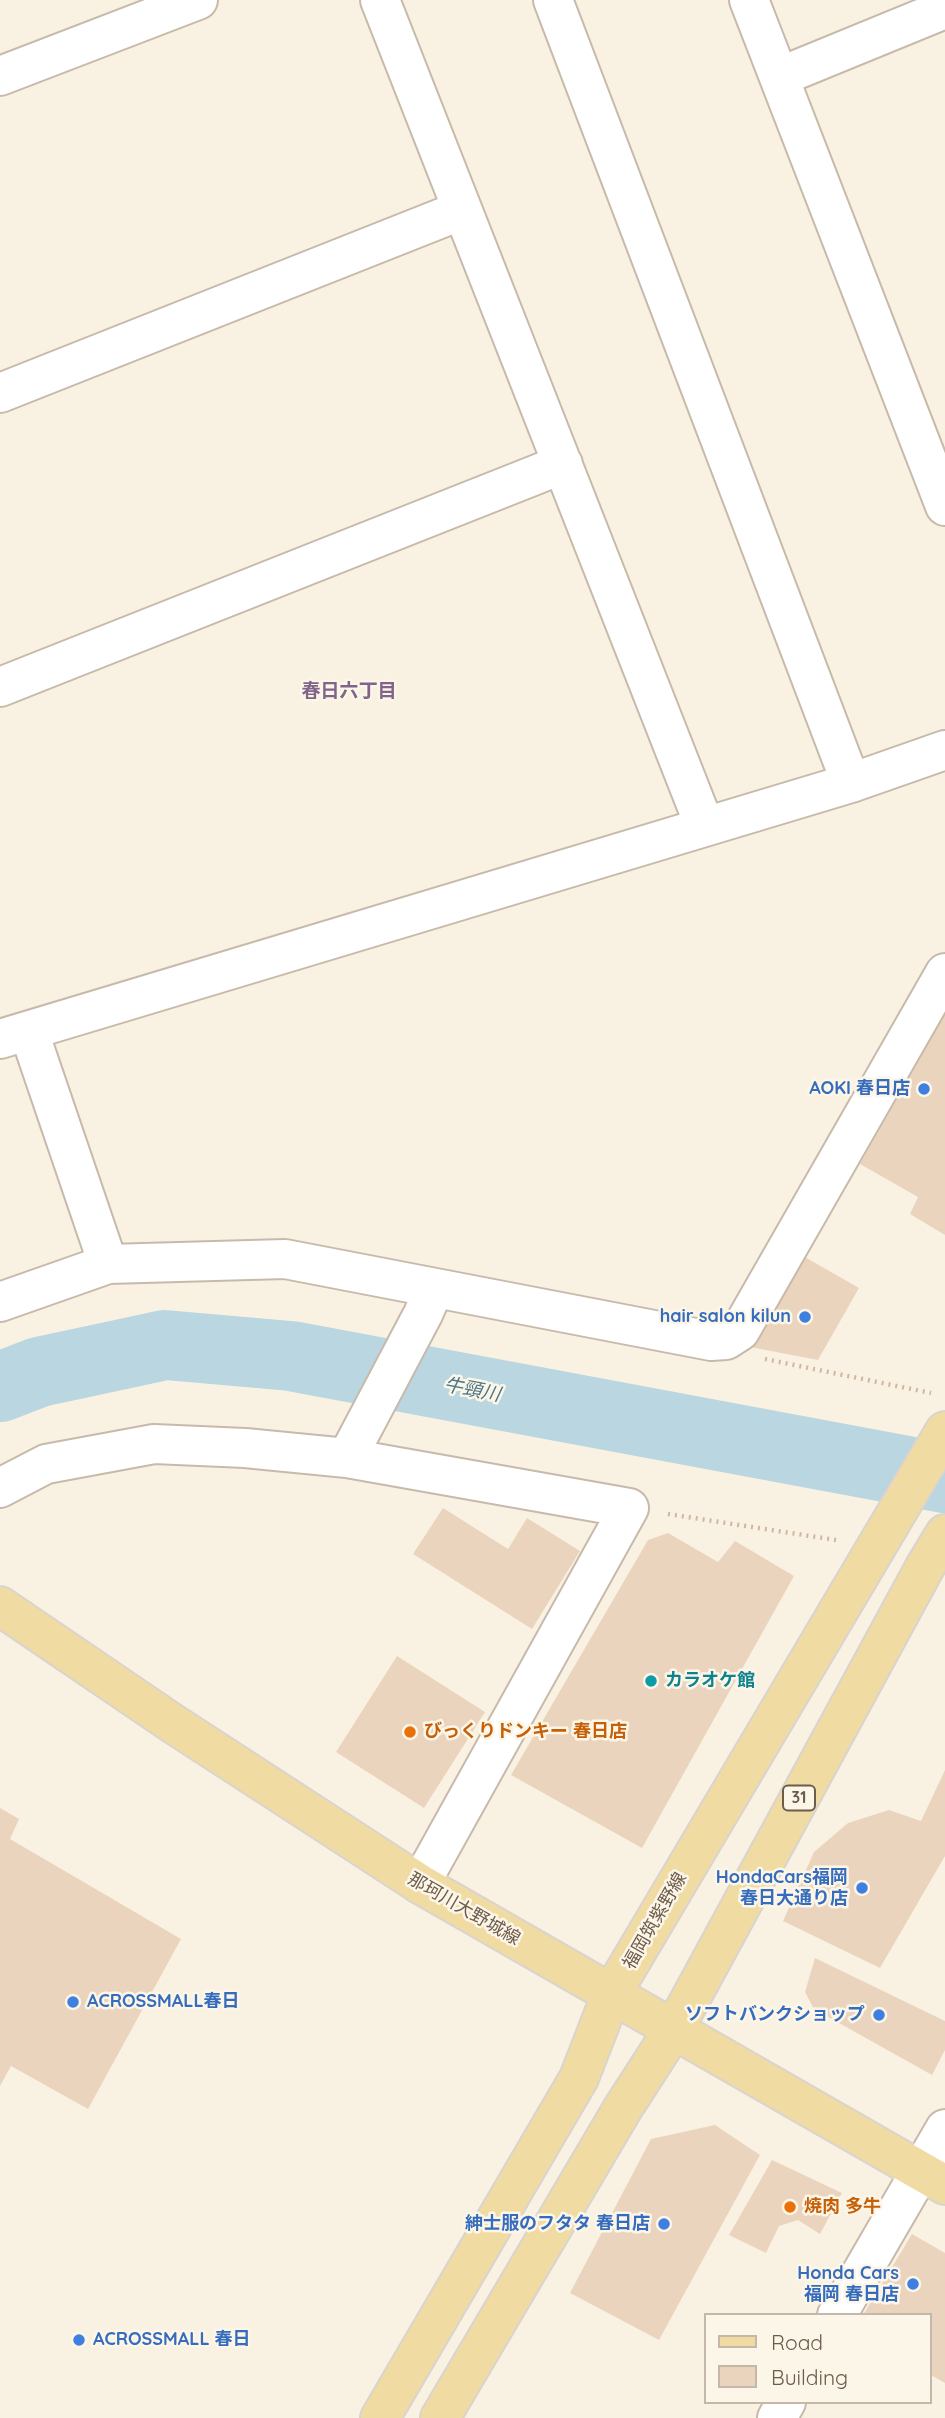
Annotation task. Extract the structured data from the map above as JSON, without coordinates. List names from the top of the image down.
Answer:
{
  "streets": {
    "main road": ["31", "那珂川大野城線", "福岡筑紫野線"]
  },
  "crossings": [
    ["31", "那珂川大野城線"],
    ["那珂川大野城線", "福岡筑紫野線"]
  ],
  "districts": ["春日六丁目"],
  "water": ["牛頸川"],
  "places": [
    "AOKI 春日店",
    "hair salon kilun",
    "カラオケ館",
    "びっくりドンキー 春日店",
    "HondaCars福岡 春日大通り店",
    "ACROSSMALL春日",
    "ソフトバンクショップ",
    "焼肉 多牛",
    "紳士服のフタタ 春日店",
    "Honda Cars 福岡 春日店",
    "ACROSSMALL 春日"
  ],
  "legend": ["Road", "Building"]
}
